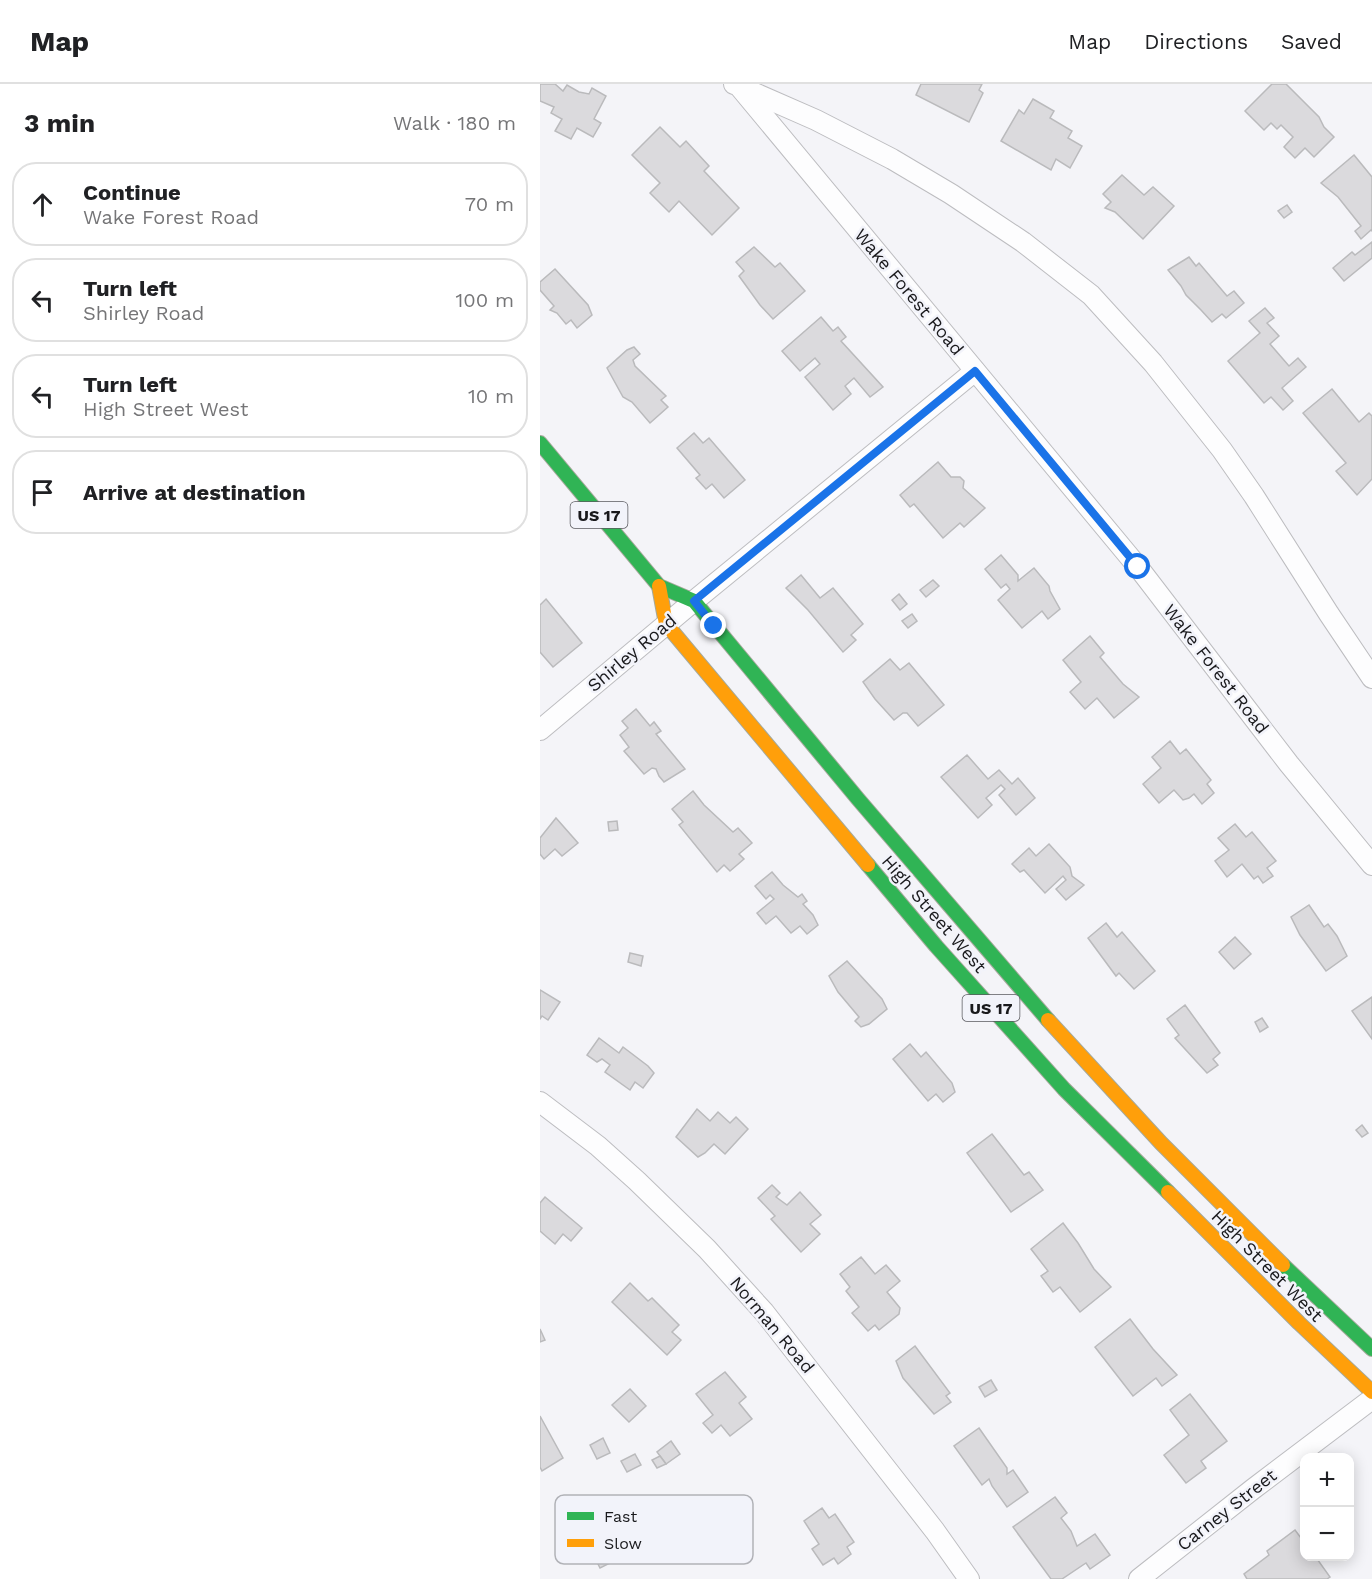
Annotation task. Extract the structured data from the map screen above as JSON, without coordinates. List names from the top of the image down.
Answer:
{
  "streets": {
    "main road": ["US 17", "High Street West"],
    "street": [
      "Wake Forest Road",
      "Shirley Road",
      "Norman Road",
      "Carney Street"
    ]
  },
  "crossings": [
    ["Wake Forest Road", "Shirley Road"],
    ["Shirley Road", "High Street West"]
  ],
  "legend": ["Fast", "Slow"],
  "page": {
    "header": "Map",
    "nav": ["Map", "Directions", "Saved"],
    "heading": ["3 min", "Walk · 180 m"],
    "list": [
      ["Continue", "Wake Forest Road", "70 m"],
      ["Turn left", "Shirley Road", "100 m"],
      ["Turn left", "High Street West", "10 m"],
      "Arrive at destination"
    ],
    "map_buttons": ["+", "−"]
  }
}
